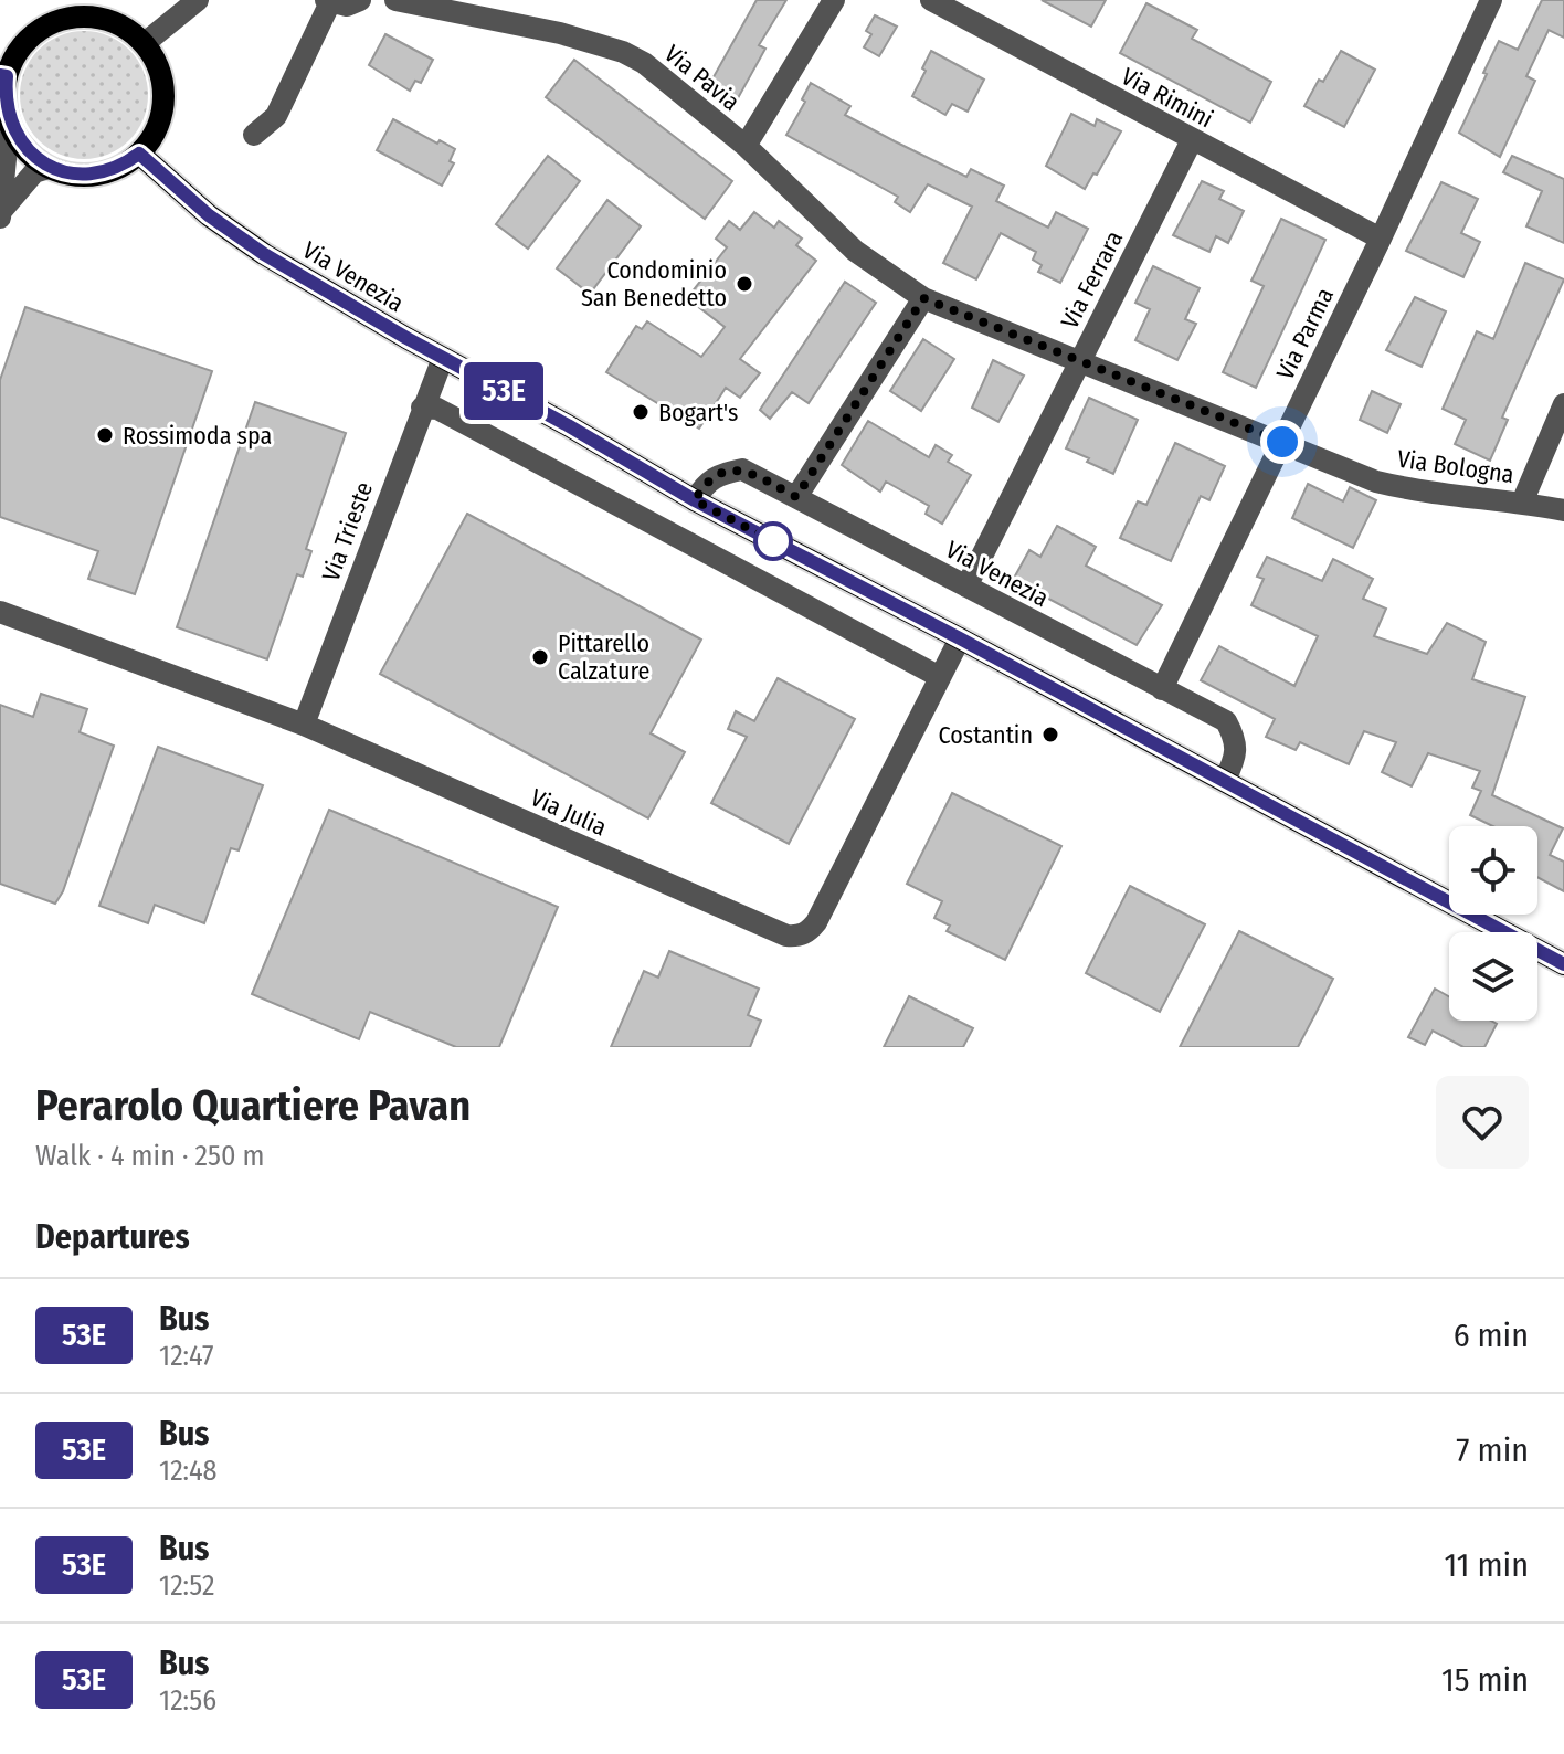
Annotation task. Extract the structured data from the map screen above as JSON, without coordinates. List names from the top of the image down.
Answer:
{
  "streets": {
    "main road": ["Via Venezia"],
    "street": [
      "Via Pavia",
      "Via Rimini",
      "Via Ferrara",
      "Via Parma",
      "Via Bologna",
      "Via Trieste",
      "Via Julia"
    ]
  },
  "crossings": [
    ["Via Pavia", "Via Ferrara"],
    ["Via Pavia", "Via Parma"],
    ["Via Pavia", "Via Bologna"],
    ["Via Rimini", "Via Ferrara"],
    ["Via Rimini", "Via Parma"],
    ["Via Venezia", "Via Ferrara"],
    ["Via Venezia", "Via Parma"],
    ["Via Venezia", "Via Trieste"],
    ["Via Venezia", "Via Julia"],
    ["Via Parma", "Via Bologna"],
    ["Via Trieste", "Via Julia"]
  ],
  "places": [
    "Condominio San Benedetto",
    "Bogart's",
    "Rossimoda spa",
    "Pittarello Calzature",
    "Costantin"
  ],
  "lines": ["bus line 53E"],
  "page": {
    "on_map": "53E",
    "heading": [
      ["Perarolo Quartiere Pavan", "Walk · 4 min · 250 m"],
      "Departures"
    ],
    "list": [
      {
        "mark": "53E",
        "name": "Bus",
        "note": "12:47",
        "value": "6 min"
      },
      {
        "mark": "53E",
        "name": "Bus",
        "note": "12:48",
        "value": "7 min"
      },
      {
        "mark": "53E",
        "name": "Bus",
        "note": "12:52",
        "value": "11 min"
      },
      {
        "mark": "53E",
        "name": "Bus",
        "note": "12:56",
        "value": "15 min"
      }
    ]
  }
}
